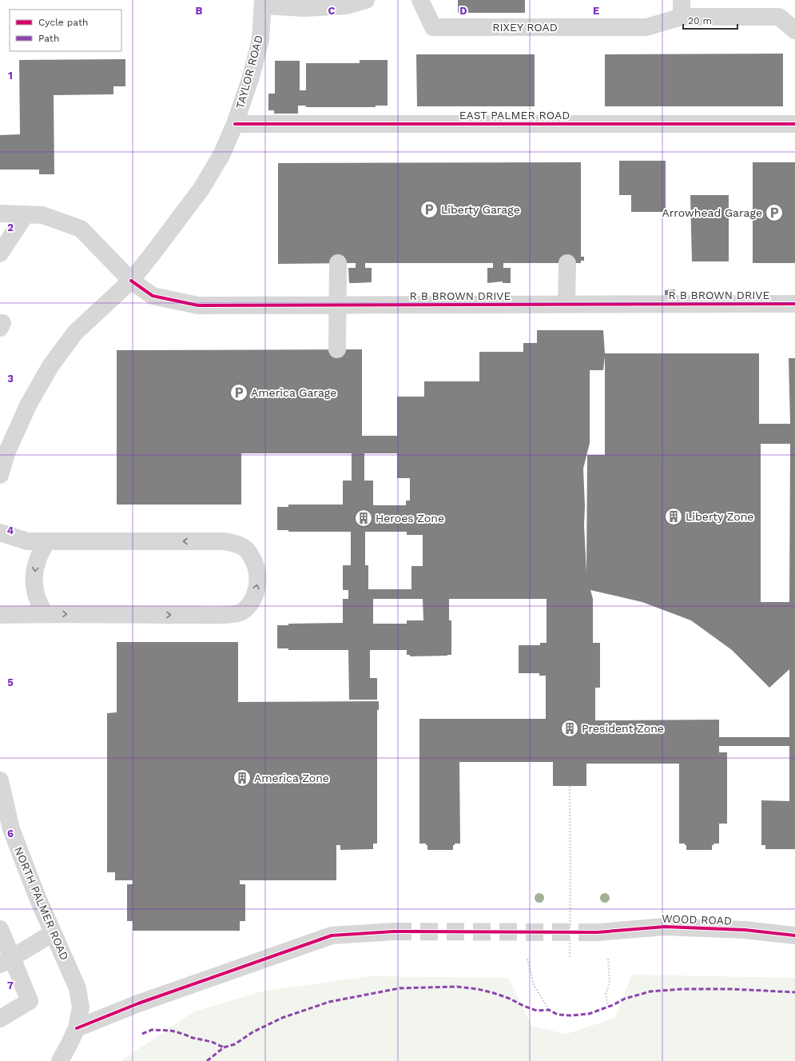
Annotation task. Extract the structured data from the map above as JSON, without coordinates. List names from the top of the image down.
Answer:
{
  "streets": {
    "street": [
      "RIXEY ROAD",
      "TAYLOR ROAD",
      "EAST PALMER ROAD",
      "R B BROWN DRIVE",
      "NORTH PALMER ROAD",
      "WOOD ROAD"
    ]
  },
  "crossings": [
    ["TAYLOR ROAD", "EAST PALMER ROAD"]
  ],
  "places": {
    "parking": ["Liberty Garage", "Arrowhead Garage", "America Garage"],
    "building": [
      "Liberty Zone",
      "Heroes Zone",
      "President Zone",
      "America Zone"
    ]
  },
  "legend": ["Cycle path", "Path"],
  "scale_bar": "20 m",
  "grid": {
    "columns": [
      "B",
      "C",
      "D",
      "E"
    ],
    "rows": [
      "1",
      "2",
      "3",
      "4",
      "5",
      "6",
      "7"
    ]
  }
}
